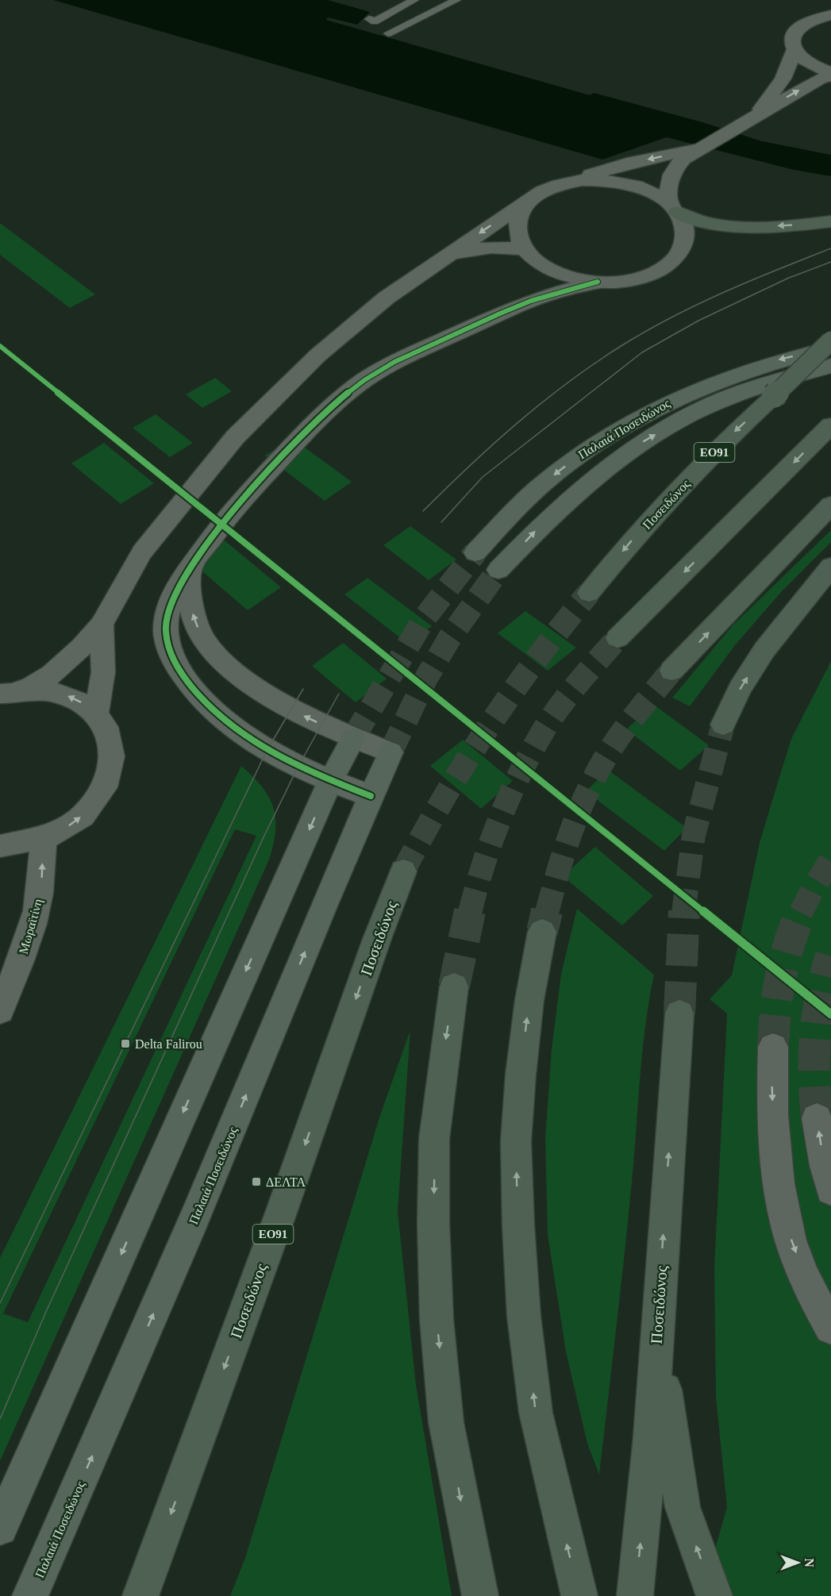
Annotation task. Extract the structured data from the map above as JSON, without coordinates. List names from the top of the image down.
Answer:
{
  "streets": {
    "highway": ["ΕΟ91", "Ποσειδώνος"],
    "main road": ["Παλαιά Ποσειδώνος"],
    "street": ["Μωραϊτίνη"]
  },
  "one_way": ["Μωραϊτίνη"],
  "places": {
    "transit": ["Delta Falirou", "ΔΕΛΤΑ"]
  },
  "north": "right"
}
